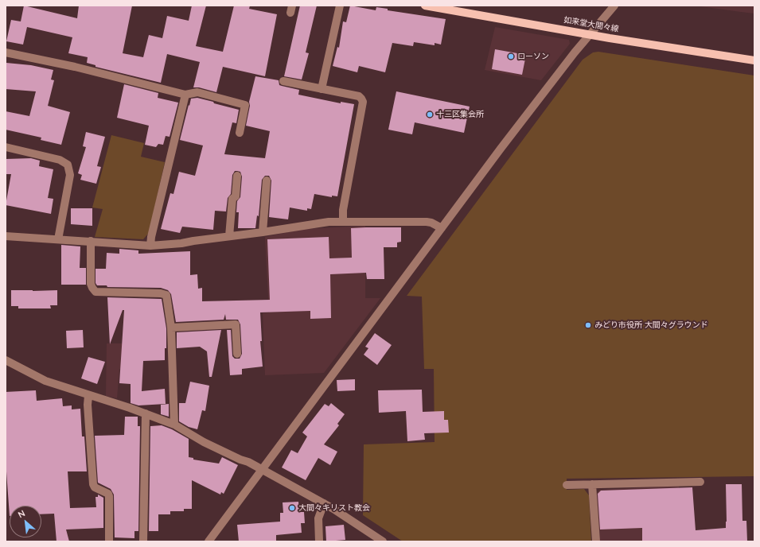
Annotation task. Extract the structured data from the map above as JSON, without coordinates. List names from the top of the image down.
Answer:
{
  "streets": {
    "main road": ["如来堂大間々線"]
  },
  "places": [
    "ローソン",
    "十三区集会所",
    "みどり市役所 大間々グラウンド",
    "大間々キリスト教会"
  ],
  "north": "top left"
}
